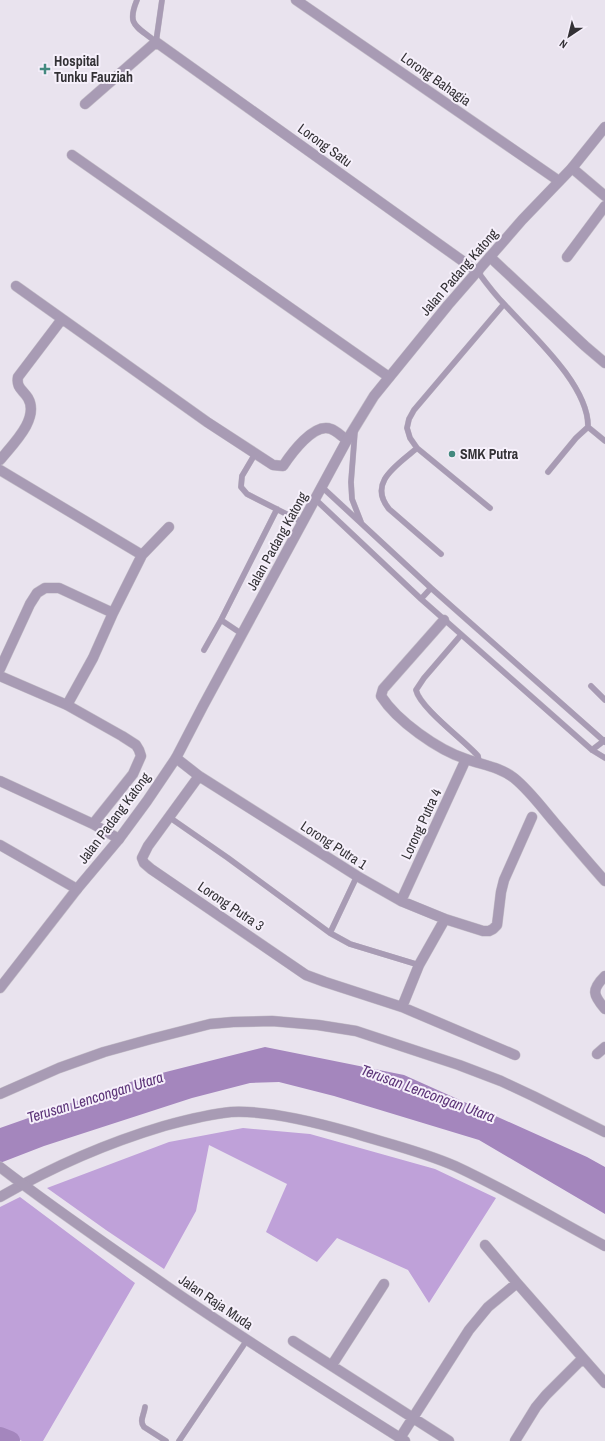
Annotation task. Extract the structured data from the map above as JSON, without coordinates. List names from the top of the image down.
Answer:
{
  "streets": {
    "street": [
      "Lorong Bahagia",
      "Lorong Satu",
      "Jalan Padang Katong",
      "Lorong Putra 4",
      "Lorong Putra 1",
      "Lorong Putra 3",
      "Jalan Raja Muda"
    ]
  },
  "crossings": [
    ["Lorong Bahagia", "Jalan Padang Katong"],
    ["Lorong Satu", "Jalan Padang Katong"],
    ["Jalan Padang Katong", "Lorong Putra 1"],
    ["Lorong Putra 4", "Lorong Putra 1"],
    ["Lorong Putra 1", "Lorong Putra 3"]
  ],
  "water": ["Terusan Lencongan Utara"],
  "places": {
    "health": ["Hospital Tunku Fauziah"],
    "other": ["SMK Putra"]
  },
  "north": "bottom left"
}
